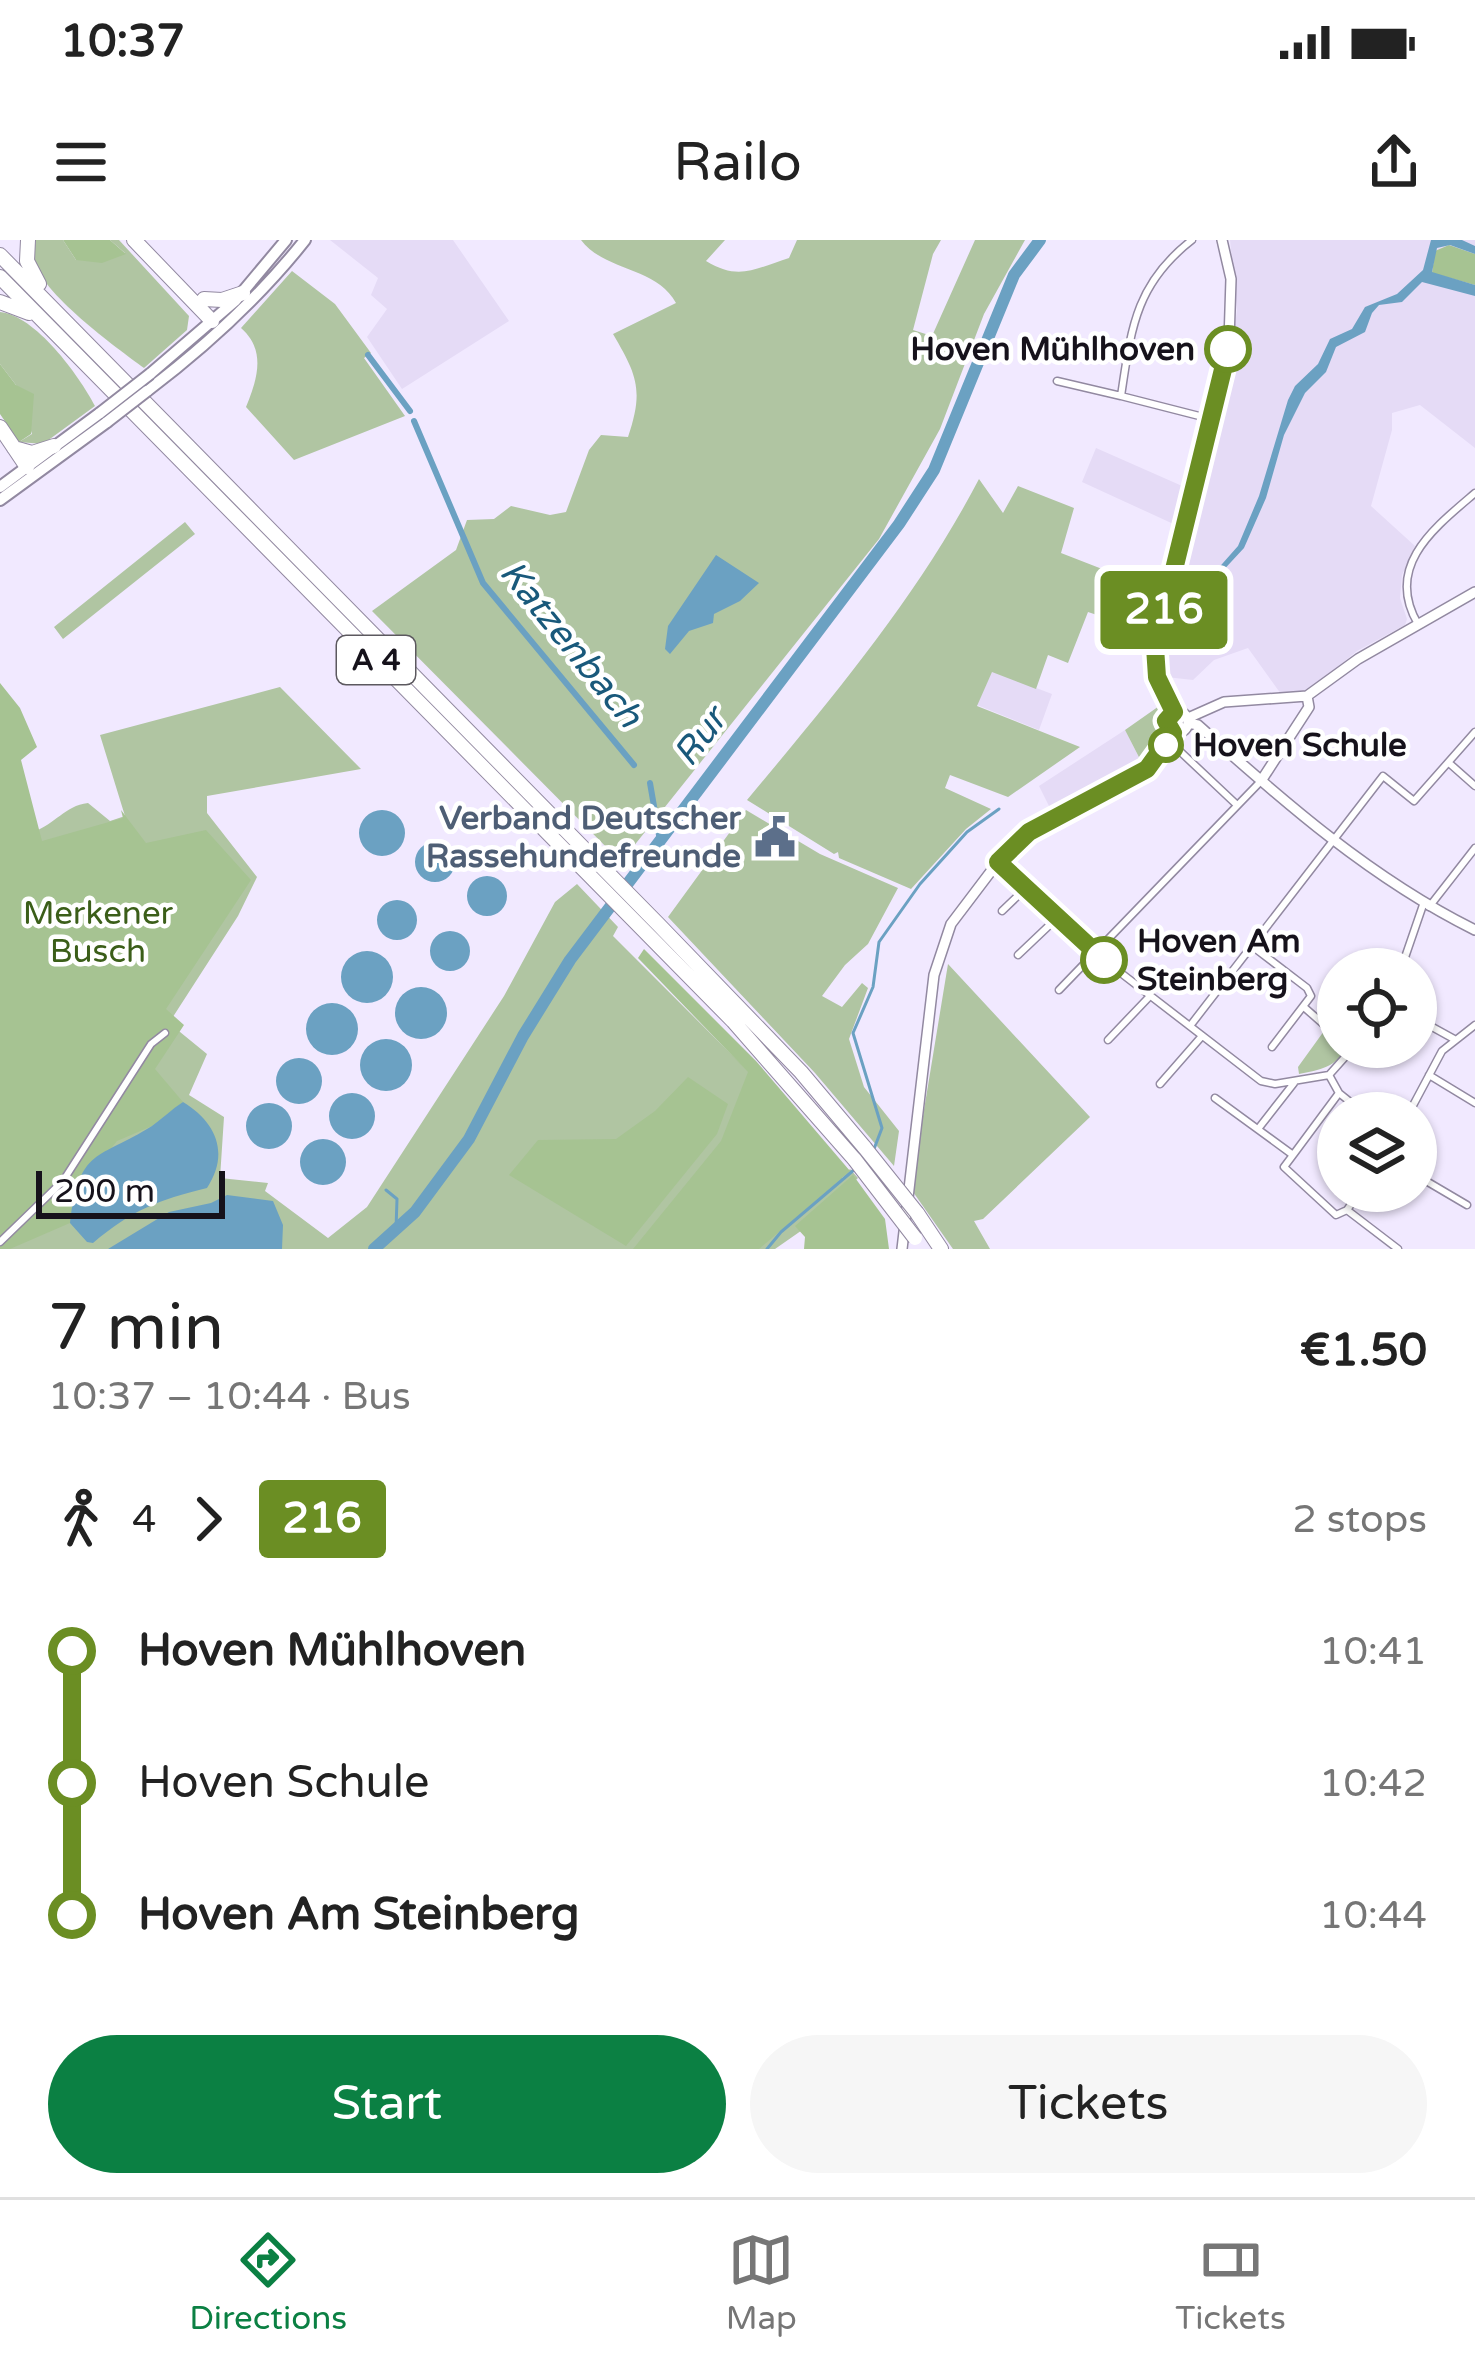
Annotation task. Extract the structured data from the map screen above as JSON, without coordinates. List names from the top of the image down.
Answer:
{
  "streets": {
    "highway": ["A 4"]
  },
  "water": ["Katzenbach", "Rur"],
  "parks": ["Merkener Busch"],
  "places": {
    "other": ["Hoven Mühlhoven", "Hoven Schule", "Hoven Am Steinberg"],
    "public building": ["Verband Deutscher Rassehundefreunde"]
  },
  "lines": ["bus line 216"],
  "scale_bar": "200 m",
  "page": {
    "status": "10:37",
    "header": "Railo",
    "on_map": "216",
    "scale": "200 m",
    "heading": ["7 min", "10:37 – 10:44 · Bus", "€1.50"],
    "legs": ["4", "216", "2 stops"],
    "list": [
      {
        "name": "Hoven Mühlhoven",
        "value": "10:41"
      },
      {
        "name": "Hoven Schule",
        "value": "10:42"
      },
      {
        "name": "Hoven Am Steinberg",
        "value": "10:44"
      }
    ],
    "buttons": ["Start", "Tickets"],
    "tabs": ["Directions", "Map", "Tickets"]
  }
}
